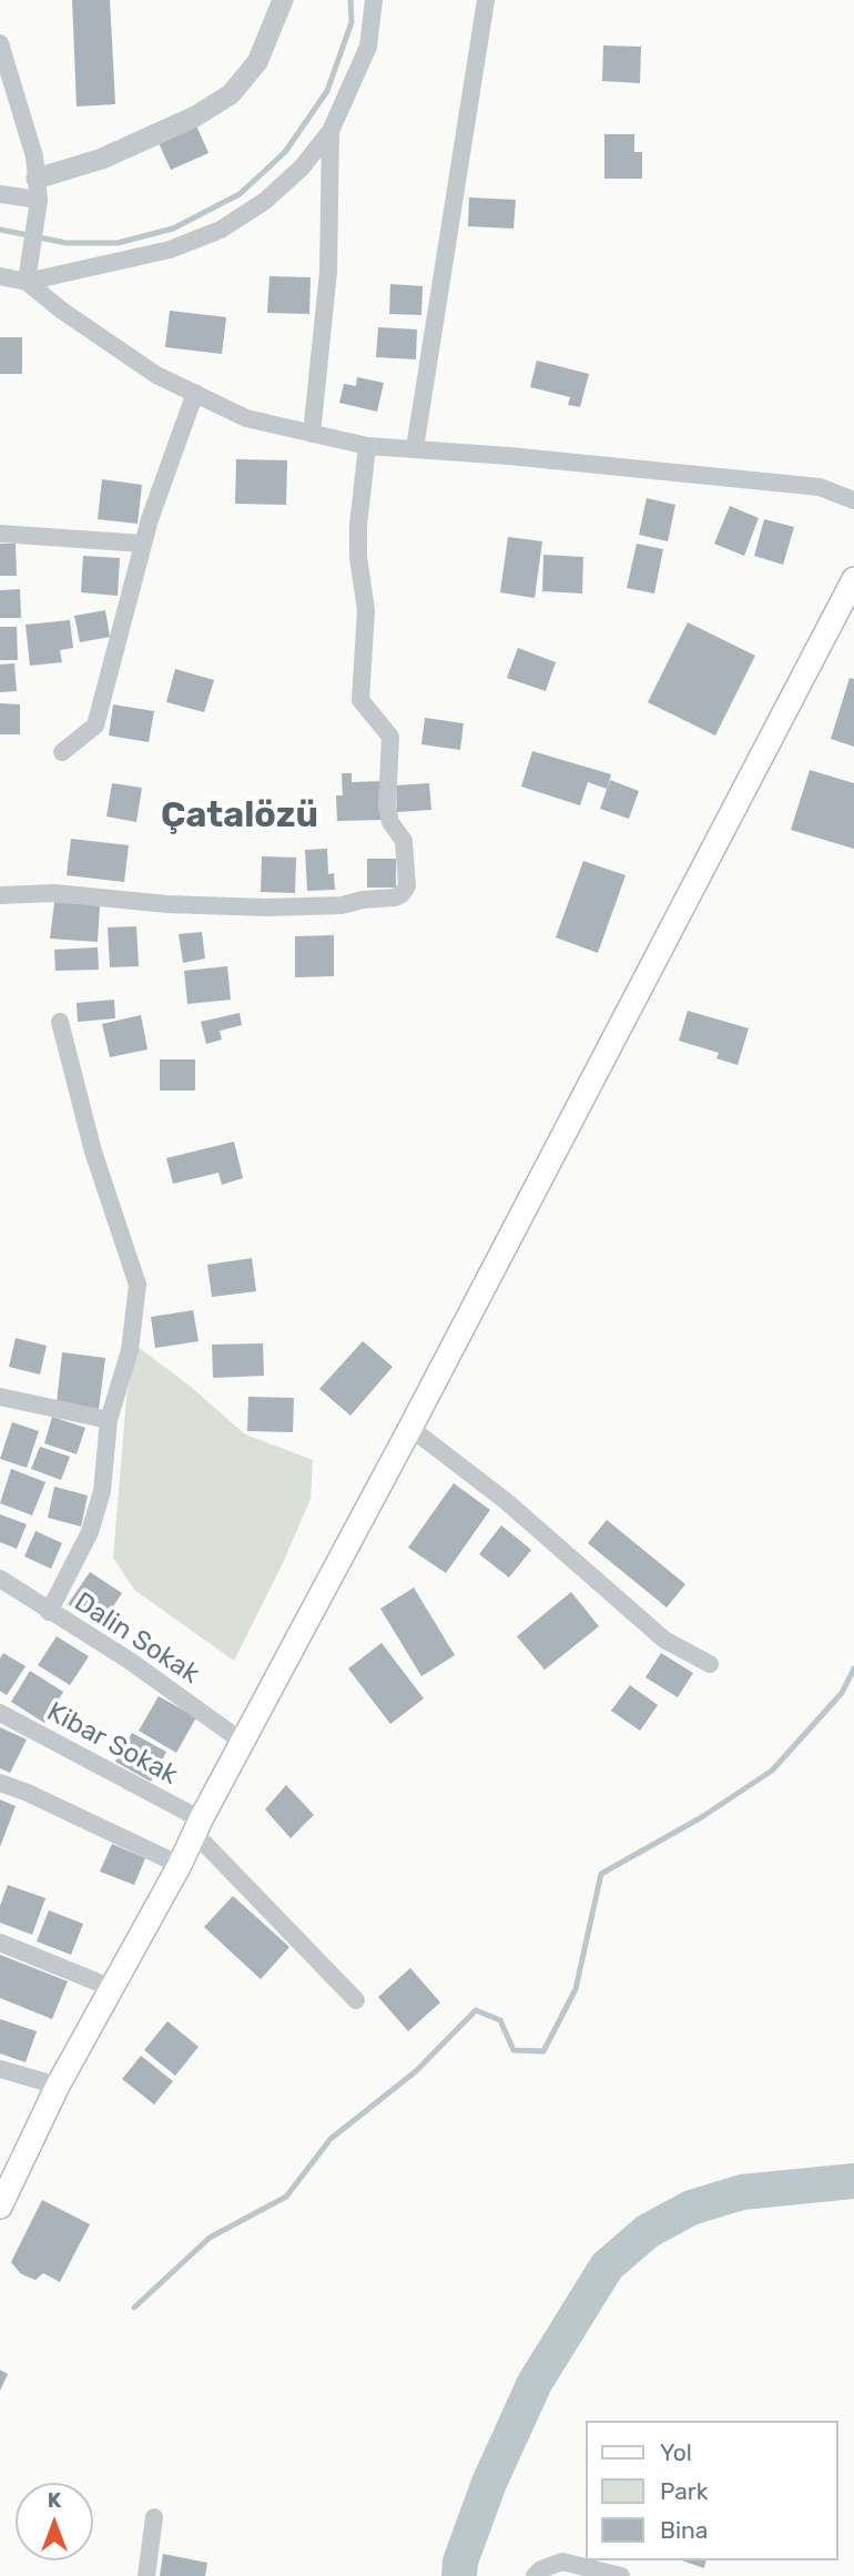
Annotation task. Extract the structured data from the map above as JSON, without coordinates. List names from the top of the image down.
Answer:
{
  "streets": {
    "street": ["Dalin Sokak", "Kibar Sokak"]
  },
  "districts": ["Çatalözü"],
  "legend": ["Yol", "Park", "Bina"],
  "north": "top"
}
